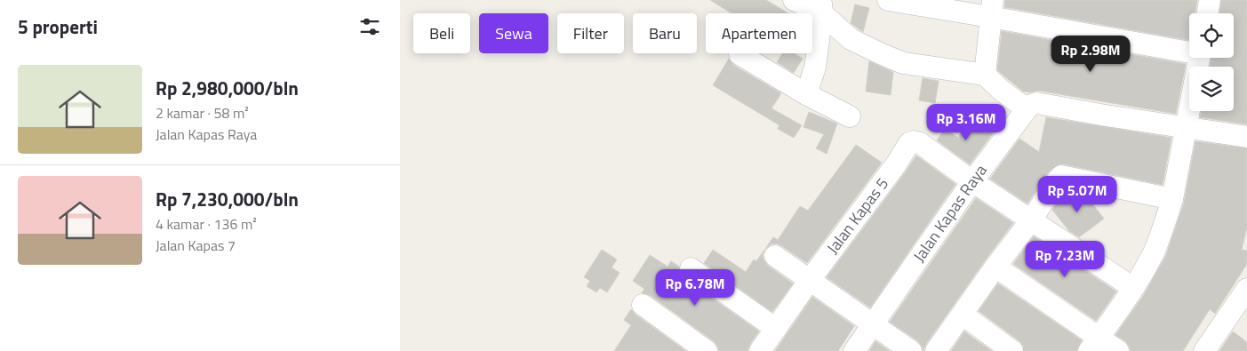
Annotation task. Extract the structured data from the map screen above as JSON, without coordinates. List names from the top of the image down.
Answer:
{
  "streets": {
    "street": ["Jalan Kapas Raya", "Jalan Kapas 5"]
  },
  "crossings": [
    ["Jalan Kapas Raya", "Jalan Kapas 5"]
  ],
  "page": {
    "heading": "5 properti",
    "chip": [
      "Beli",
      "Sewa",
      "Filter",
      "Baru",
      "Apartemen"
    ],
    "price": [
      "Rp 2.98M",
      "Rp 3.16M",
      "Rp 5.07M",
      "Rp 7.23M",
      "Rp 6.78M"
    ],
    "list": [
      {
        "name": "Rp 2,980,000/bln",
        "note": "2 kamar · 58 m² · Jalan Kapas Raya"
      },
      {
        "name": "Rp 7,230,000/bln",
        "note": "4 kamar · 136 m² · Jalan Kapas 7"
      }
    ]
  }
}
